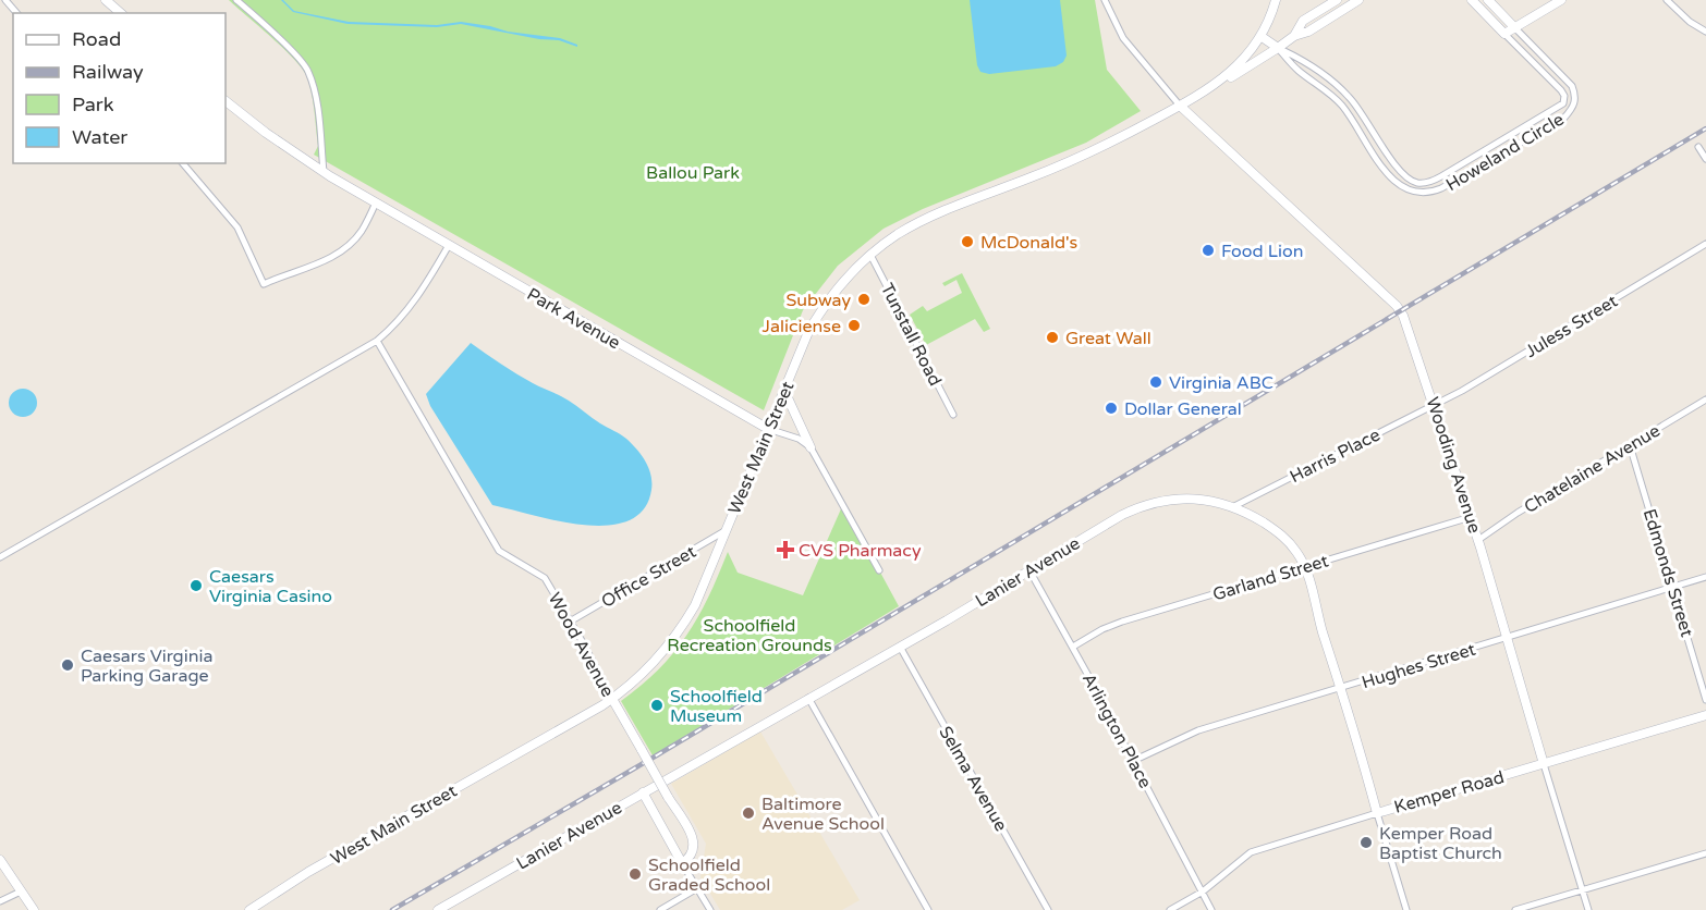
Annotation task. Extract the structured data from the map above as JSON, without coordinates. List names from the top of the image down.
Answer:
{
  "streets": {
    "street": [
      "Howeland Circle",
      "Park Avenue",
      "Juless Street",
      "Tunstall Road",
      "West Main Street",
      "Harris Place",
      "Wooding Avenue",
      "Chatelaine Avenue",
      "Lanier Avenue",
      "Edmonds Street",
      "Office Street",
      "Garland Street",
      "Wood Avenue",
      "Hughes Street",
      "Arlington Place",
      "Selma Avenue",
      "Kemper Road"
    ]
  },
  "crossings": [
    ["Howeland Circle", "West Main Street"],
    ["Park Avenue", "West Main Street"],
    ["Juless Street", "Harris Place"],
    ["Juless Street", "Wooding Avenue"],
    ["Tunstall Road", "West Main Street"],
    ["West Main Street", "Wooding Avenue"],
    ["West Main Street", "Office Street"],
    ["West Main Street", "Wood Avenue"],
    ["Harris Place", "Wooding Avenue"],
    ["Harris Place", "Lanier Avenue"],
    ["Wooding Avenue", "Chatelaine Avenue"],
    ["Wooding Avenue", "Garland Street"],
    ["Wooding Avenue", "Hughes Street"],
    ["Wooding Avenue", "Kemper Road"],
    ["Chatelaine Avenue", "Edmonds Street"],
    ["Lanier Avenue", "Garland Street"],
    ["Lanier Avenue", "Hughes Street"],
    ["Lanier Avenue", "Arlington Place"],
    ["Lanier Avenue", "Selma Avenue"],
    ["Lanier Avenue", "Kemper Road"],
    ["Edmonds Street", "Hughes Street"],
    ["Office Street", "Wood Avenue"],
    ["Garland Street", "Arlington Place"],
    ["Hughes Street", "Arlington Place"],
    ["Arlington Place", "Kemper Road"]
  ],
  "parks": ["Ballou Park", "Schoolfield Recreation Grounds"],
  "places": {
    "other": [
      "McDonald's",
      "Food Lion",
      "Subway",
      "Jaliciense",
      "Great Wall",
      "Virginia ABC",
      "Dollar General",
      "Caesars Virginia Casino",
      "Caesars Virginia Parking Garage",
      "Schoolfield Museum",
      "Baltimore Avenue School",
      "Kemper Road Baptist Church",
      "Schoolfield Graded School"
    ],
    "health": ["CVS Pharmacy"]
  },
  "legend": [
    "Road",
    "Railway",
    "Park",
    "Water"
  ]
}
